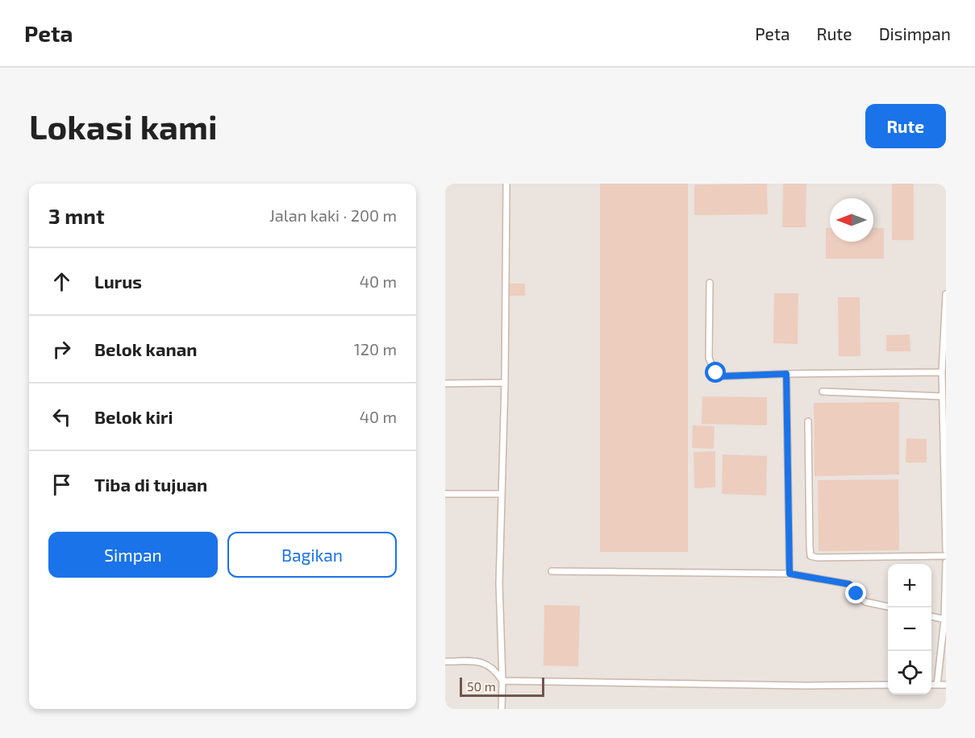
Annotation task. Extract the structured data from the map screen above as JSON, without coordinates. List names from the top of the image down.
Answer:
{
  "scale_bar": "50 m",
  "north": "left",
  "page": {
    "header": "Peta",
    "nav": ["Peta", "Rute", "Disimpan"],
    "buttons": [
      "Rute",
      ["Simpan", "Bagikan"]
    ],
    "title": "Lokasi kami",
    "heading": ["3 mnt", "Jalan kaki · 200 m"],
    "list": [
      ["Lurus", "40 m"],
      ["Belok kanan", "120 m"],
      ["Belok kiri", "40 m"],
      "Tiba di tujuan"
    ],
    "map_buttons": ["+", "−"],
    "scale": "50 m"
  }
}
